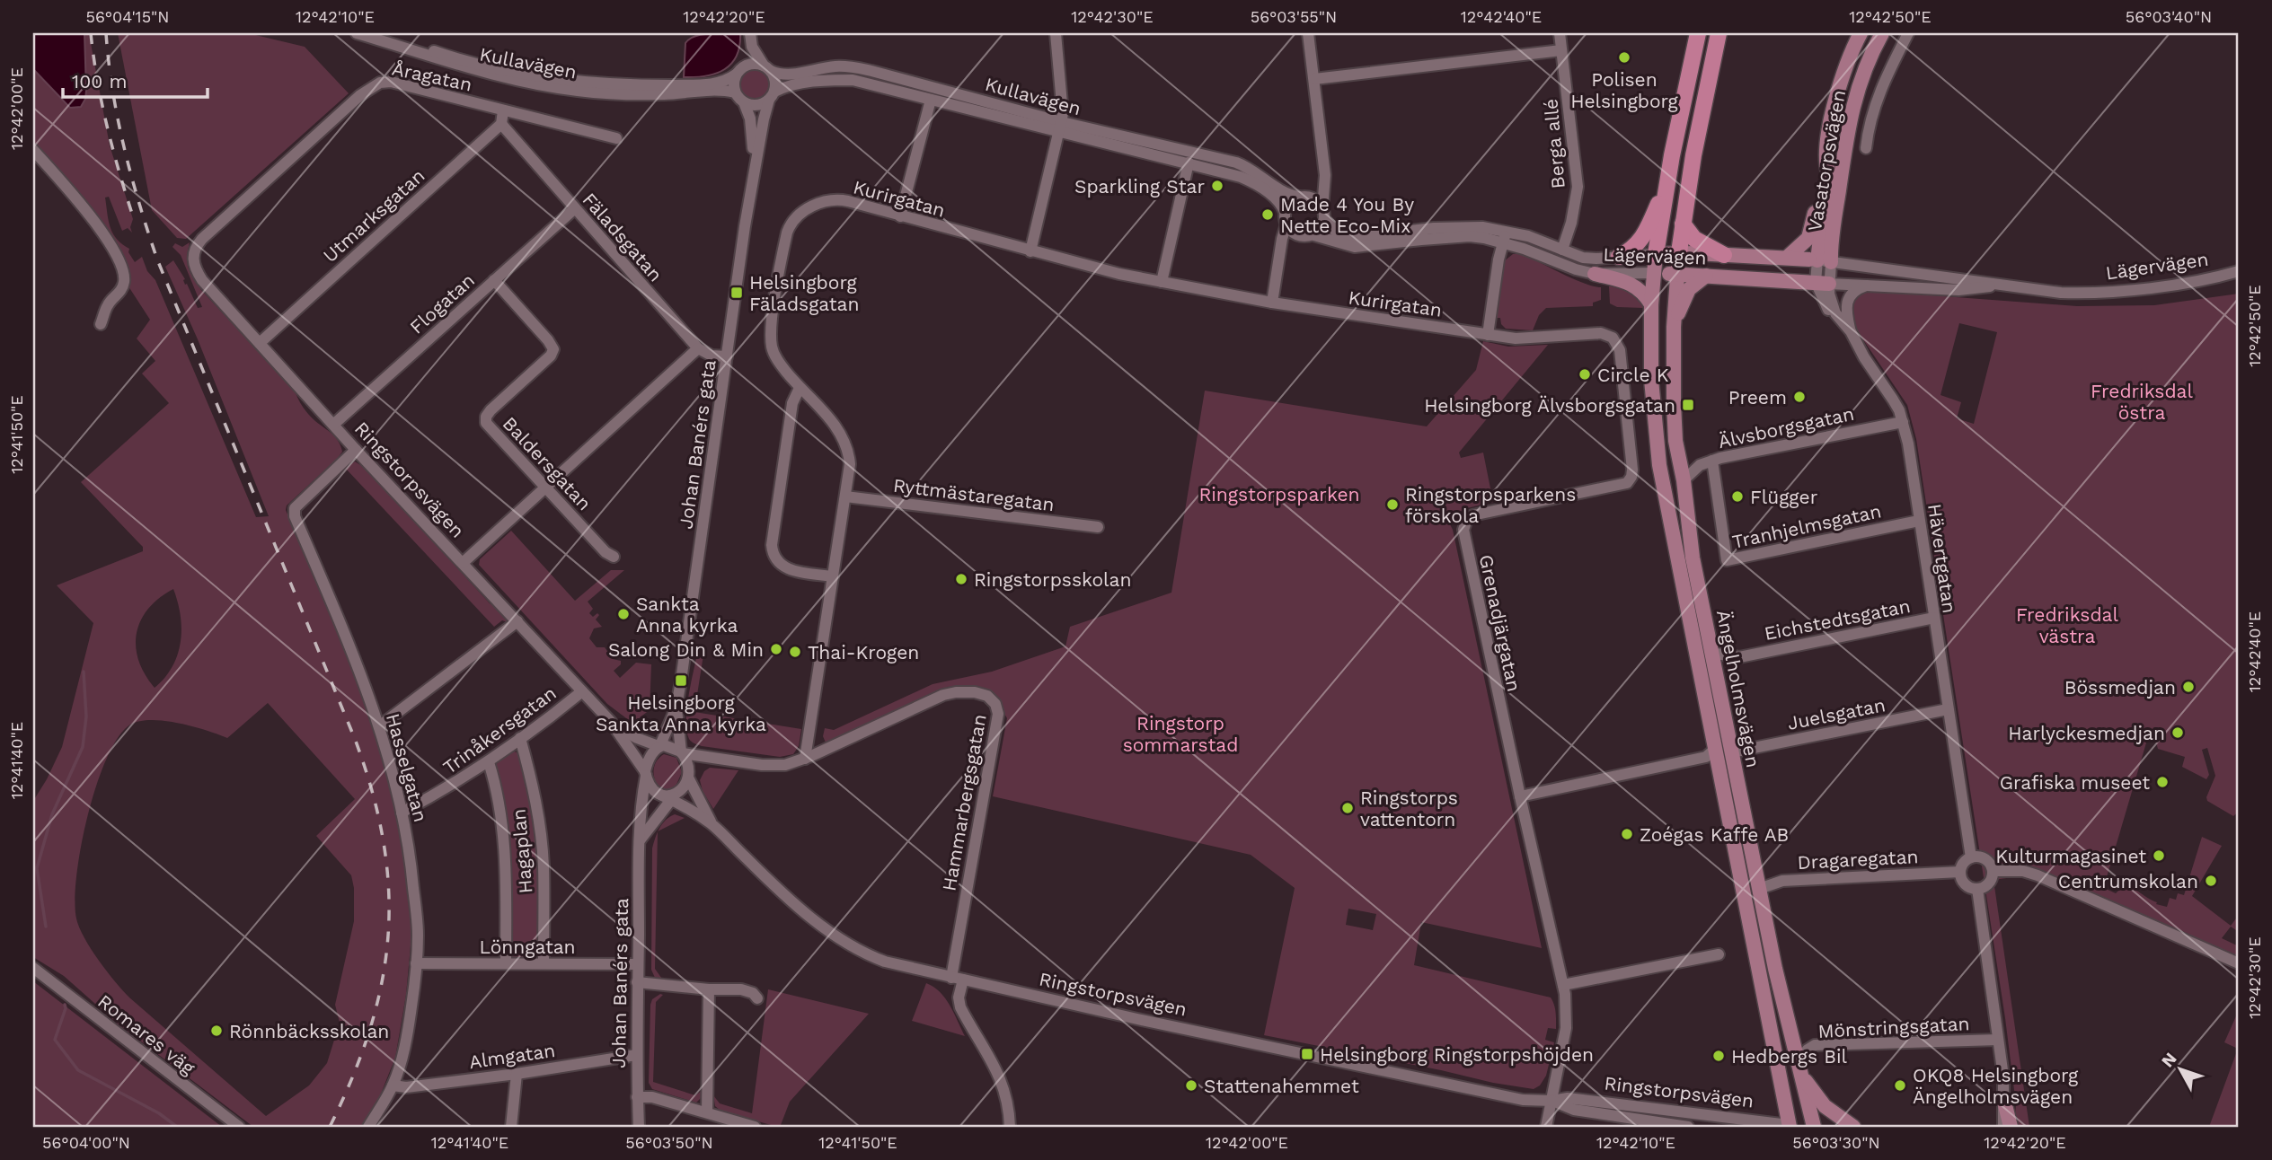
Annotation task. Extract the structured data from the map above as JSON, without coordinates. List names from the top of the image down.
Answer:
{
  "streets": {
    "main road": ["Vasatorpsvägen", "Lägervägen", "Ängelholmsvägen"],
    "street": [
      "Kullavägen",
      "Åragatan",
      "Berga allé",
      "Kurirgatan",
      "Utmarksgatan",
      "Fäladsgatan",
      "Flogatan",
      "Älvsborgsgatan",
      "Johan Banérs gata",
      "Baldersgatan",
      "Ringstorpsvägen",
      "Ryttmästaregatan",
      "Tranhjelmsgatan",
      "Hävertgatan",
      "Eichstedtsgatan",
      "Grenadjärgatan",
      "Juelsgatan",
      "Trinåkersgatan",
      "Hasselgatan",
      "Hammarbergsgatan",
      "Hagaplan",
      "Dragaregatan",
      "Lönngatan",
      "Mönstringsgatan",
      "Romares väg",
      "Almgatan"
    ]
  },
  "crossings": [
    ["Kullavägen", "Johan Banérs gata"],
    ["Åragatan", "Ringstorpsvägen"],
    ["Berga allé", "Lägervägen"],
    ["Vasatorpsvägen", "Lägervägen"],
    ["Kurirgatan", "Ryttmästaregatan"],
    ["Kurirgatan", "Grenadjärgatan"],
    ["Kurirgatan", "Hammarbergsgatan"],
    ["Utmarksgatan", "Fäladsgatan"],
    ["Utmarksgatan", "Ringstorpsvägen"],
    ["Fäladsgatan", "Flogatan"],
    ["Lägervägen", "Hävertgatan"],
    ["Lägervägen", "Ängelholmsvägen"],
    ["Flogatan", "Baldersgatan"],
    ["Flogatan", "Ringstorpsvägen"],
    ["Älvsborgsgatan", "Tranhjelmsgatan"],
    ["Älvsborgsgatan", "Hävertgatan"],
    ["Älvsborgsgatan", "Ängelholmsvägen"],
    ["Johan Banérs gata", "Ringstorpsvägen"],
    ["Johan Banérs gata", "Hammarbergsgatan"],
    ["Johan Banérs gata", "Lönngatan"],
    ["Johan Banérs gata", "Almgatan"],
    ["Ringstorpsvägen", "Grenadjärgatan"],
    ["Ringstorpsvägen", "Ängelholmsvägen"],
    ["Ringstorpsvägen", "Trinåkersgatan"],
    ["Ringstorpsvägen", "Hasselgatan"],
    ["Ringstorpsvägen", "Hammarbergsgatan"],
    ["Tranhjelmsgatan", "Hävertgatan"],
    ["Hävertgatan", "Eichstedtsgatan"],
    ["Hävertgatan", "Juelsgatan"],
    ["Hävertgatan", "Dragaregatan"],
    ["Eichstedtsgatan", "Ängelholmsvägen"],
    ["Ängelholmsvägen", "Juelsgatan"],
    ["Ängelholmsvägen", "Dragaregatan"],
    ["Ängelholmsvägen", "Mönstringsgatan"],
    ["Trinåkersgatan", "Hasselgatan"],
    ["Trinåkersgatan", "Hagaplan"],
    ["Hasselgatan", "Lönngatan"],
    ["Hasselgatan", "Almgatan"],
    ["Hagaplan", "Lönngatan"]
  ],
  "parks": [
    "Fredriksdal östra",
    "Ringstorpsparken",
    "Fredriksdal västra",
    "Ringstorp sommarstad"
  ],
  "places": {
    "other": [
      "Polisen Helsingborg",
      "Sparkling Star",
      "Made 4 You By Nette Eco-Mix",
      "Circle K",
      "Preem",
      "Flügger",
      "Ringstorpsparkens förskola",
      "Ringstorpsskolan",
      "Sankta Anna kyrka",
      "Salong Din & Min",
      "Thai-Krogen",
      "Bössmedjan",
      "Harlyckesmedjan",
      "Grafiska museet",
      "Ringstorps vattentorn",
      "Zoégas Kaffe AB",
      "Kulturmagasinet",
      "Centrumskolan",
      "Rönnbäcksskolan",
      "Hedbergs Bil",
      "Stattenahemmet",
      "OKQ8 Helsingborg Ängelholmsvägen"
    ],
    "transit": [
      "Helsingborg Fäladsgatan",
      "Helsingborg Älvsborgsgatan",
      "Helsingborg Sankta Anna kyrka",
      "Helsingborg Ringstorpshöjden"
    ]
  },
  "scale_bar": "100 m",
  "north": "top left",
  "coordinates": [
    "56°04'15\"N",
    "12°42'10\"E",
    "12°42'20\"E",
    "12°42'30\"E",
    "56°03'55\"N",
    "12°42'40\"E",
    "12°42'50\"E",
    "56°03'40\"N",
    "12°42'00\"E",
    "12°41'50\"E",
    "12°41'40\"E",
    "56°04'00\"N",
    "56°03'50\"N",
    "56°03'30\"N"
  ]
}
